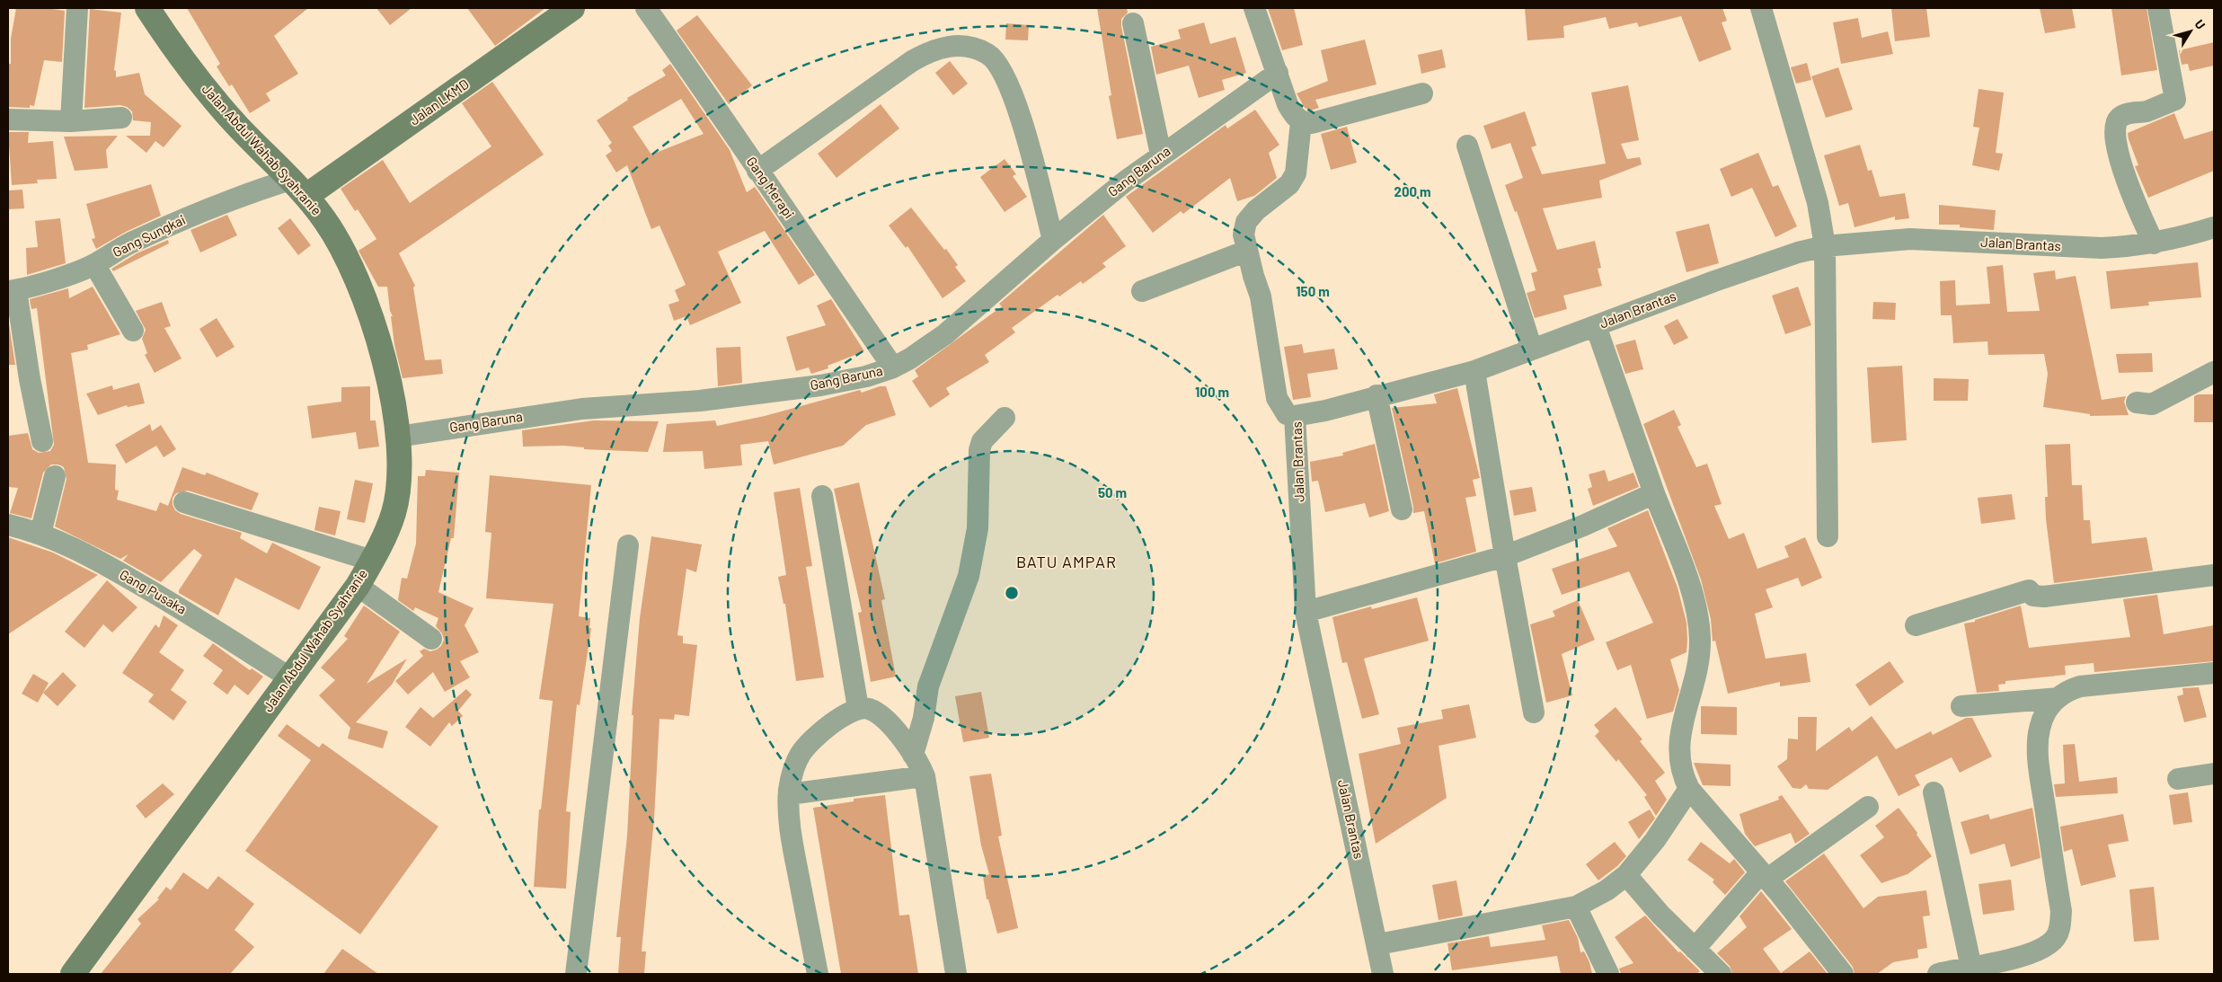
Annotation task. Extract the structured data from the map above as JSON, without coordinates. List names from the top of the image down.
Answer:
{
  "streets": {
    "main road": ["Jalan LKMD", "Jalan Abdul Wahab Syahranie"],
    "street": [
      "Gang Baruna",
      "Gang Merapi",
      "Gang Sungkai",
      "Jalan Brantas",
      "Gang Pusaka"
    ]
  },
  "crossings": [
    ["Jalan LKMD", "Jalan Abdul Wahab Syahranie"],
    ["Jalan LKMD", "Gang Sungkai"],
    ["Jalan Abdul Wahab Syahranie", "Gang Baruna"],
    ["Jalan Abdul Wahab Syahranie", "Gang Sungkai"],
    ["Jalan Abdul Wahab Syahranie", "Gang Pusaka"],
    ["Gang Baruna", "Gang Merapi"]
  ],
  "districts": ["BATU AMPAR"],
  "north": "top right",
  "rings": [
    "200 m",
    "150 m",
    "100 m",
    "50 m"
  ]
}
